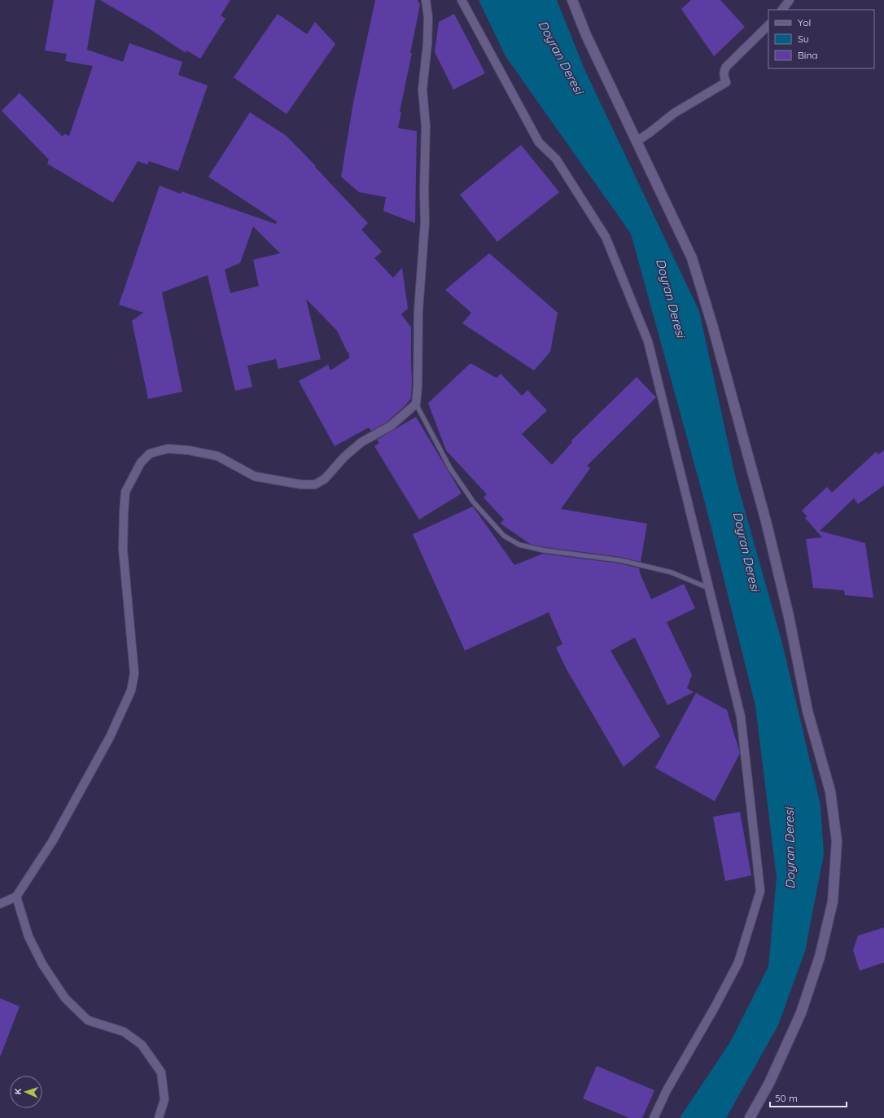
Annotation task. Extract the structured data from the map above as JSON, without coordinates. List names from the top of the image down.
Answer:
{
  "water": ["Doyran Deresi"],
  "legend": ["Yol", "Su", "Bina"],
  "scale_bar": "50 m",
  "north": "left"
}
